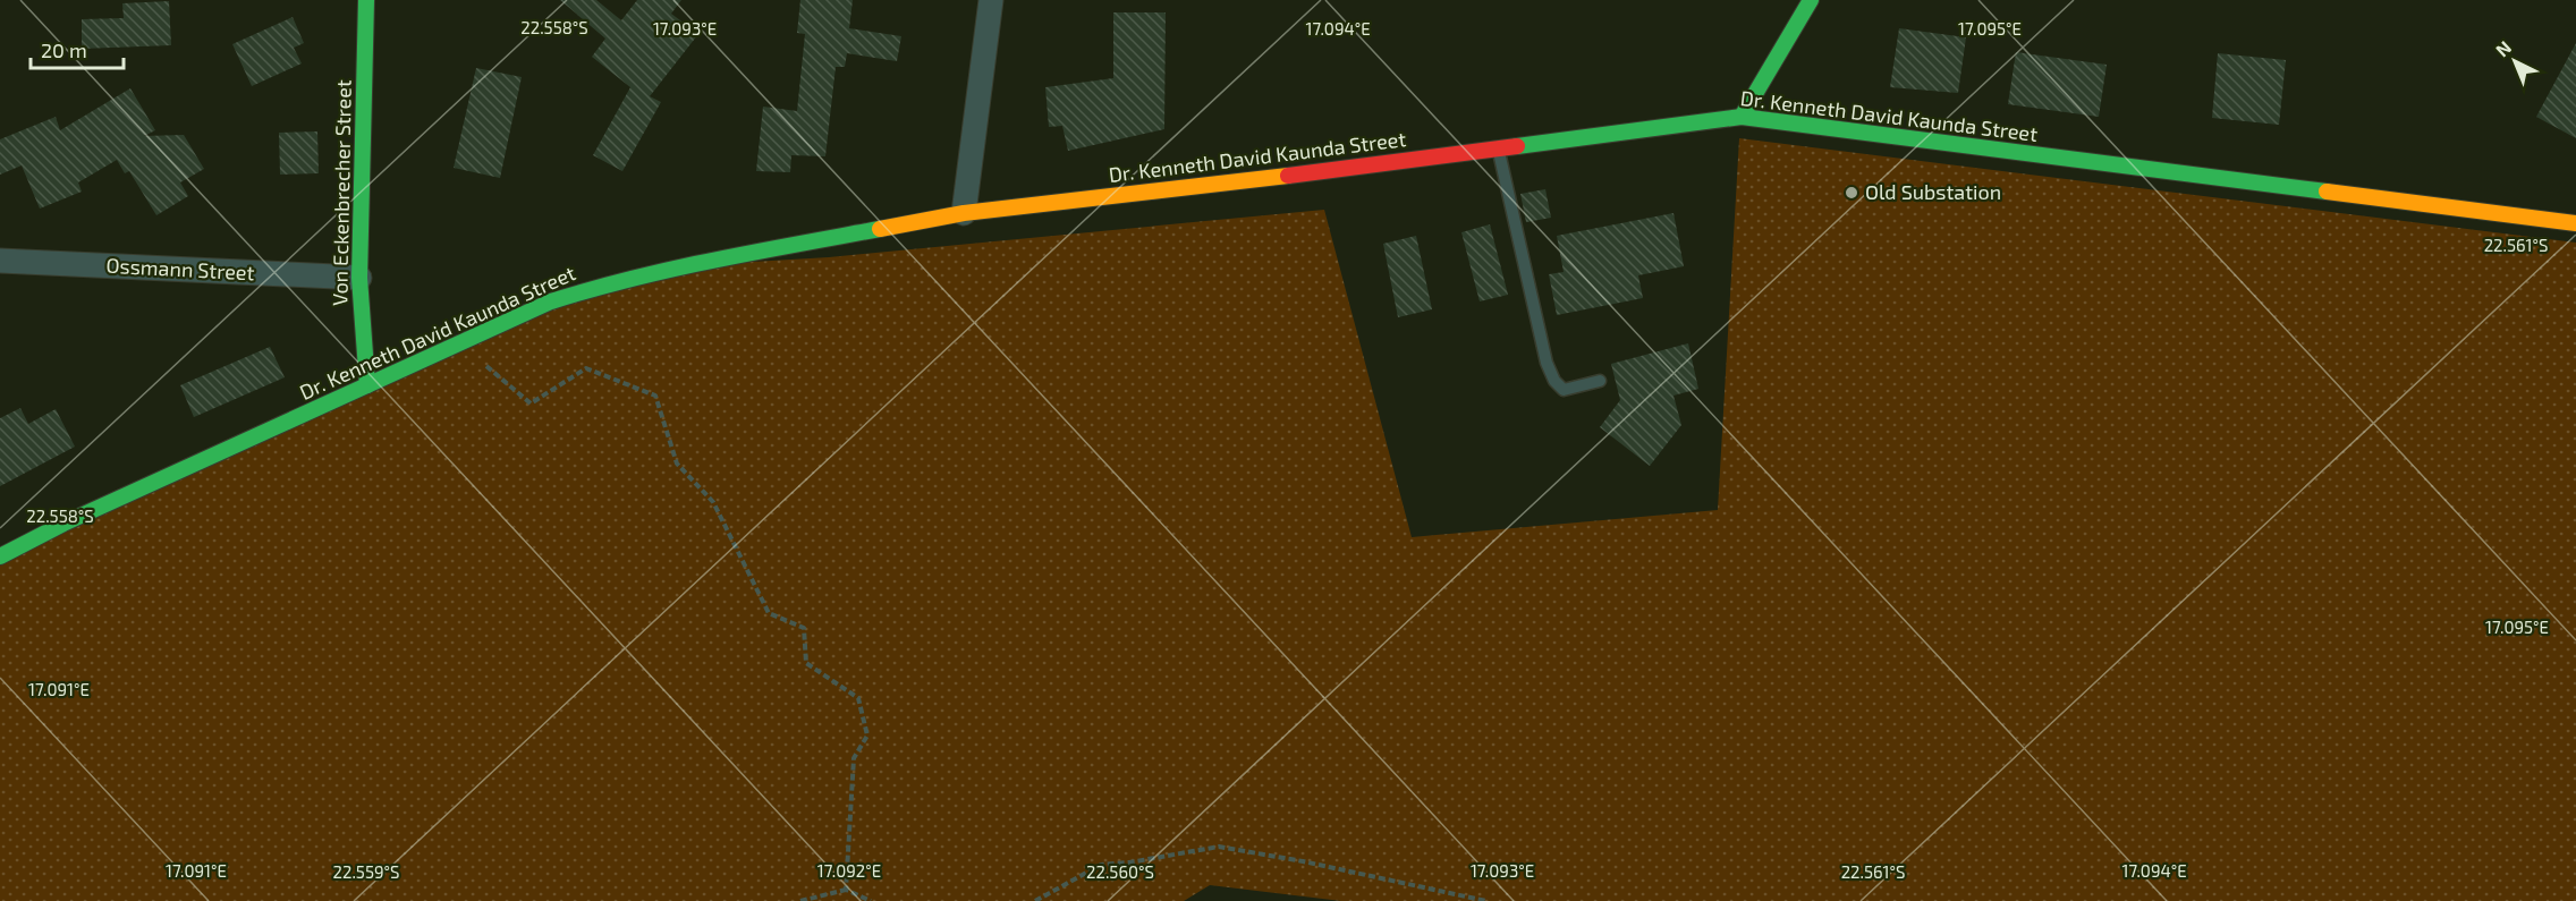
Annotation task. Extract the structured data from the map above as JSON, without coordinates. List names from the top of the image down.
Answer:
{
  "streets": {
    "street": ["Dr. Kenneth David Kaunda Street", "Von Eckenbrecher Street", "Ossmann Street"]
  },
  "crossings": [
    ["Dr. Kenneth David Kaunda Street", "Von Eckenbrecher Street"],
    ["Von Eckenbrecher Street", "Ossmann Street"]
  ],
  "places": ["Old Substation"],
  "scale_bar": "20 m",
  "north": "top left",
  "coordinates": [
    "22.558°S",
    "17.093°E",
    "17.094°E",
    "17.095°E",
    "22.561°S",
    "17.091°E",
    "17.092°E",
    "22.559°S",
    "22.560°S"
  ]
}
